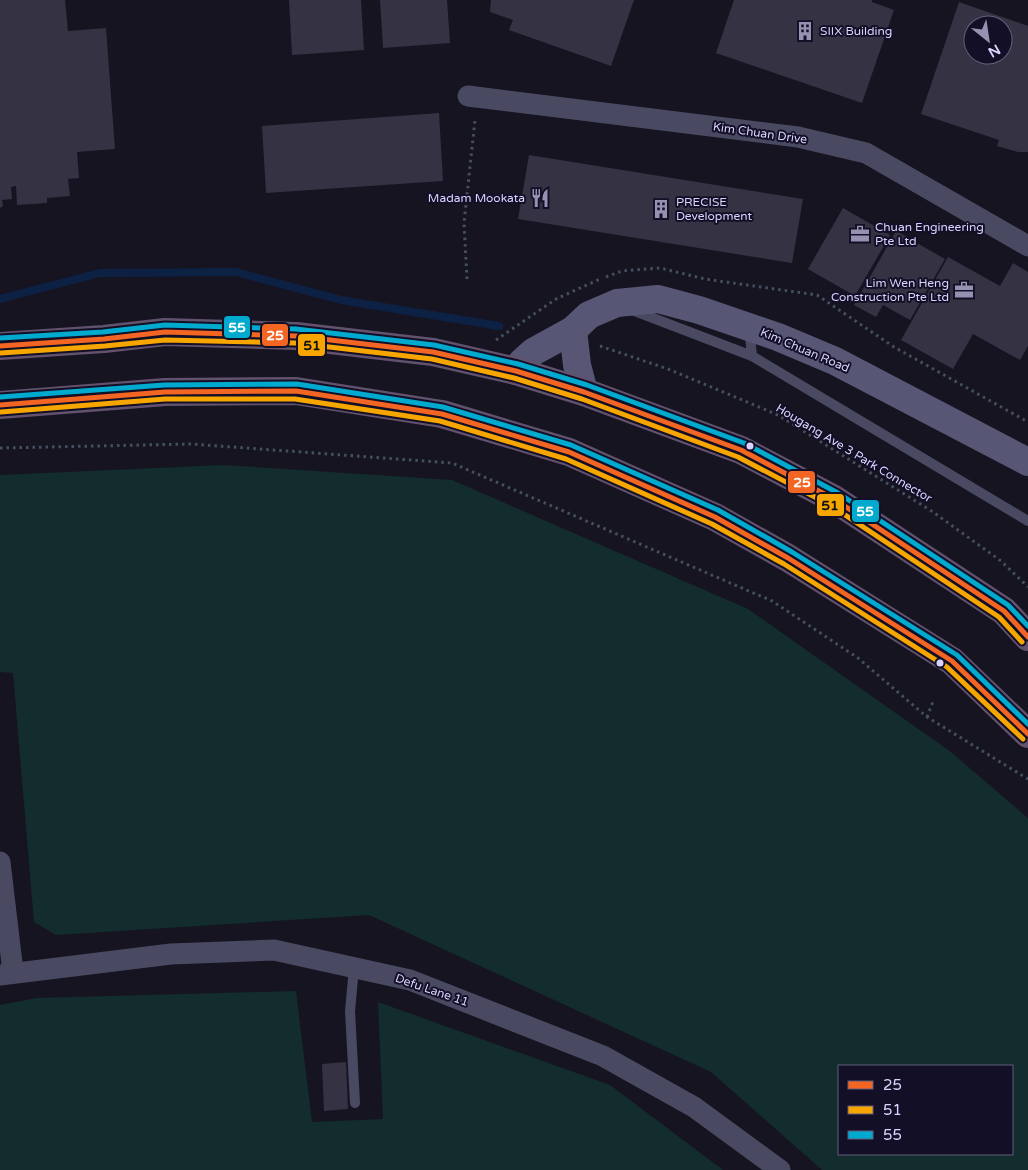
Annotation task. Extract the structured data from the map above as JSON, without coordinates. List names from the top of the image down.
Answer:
{
  "streets": {
    "main road": ["Kim Chuan Road"],
    "street": ["Kim Chuan Drive", "Defu Lane 11"],
    "path": ["Hougang Ave 3 Park Connector"]
  },
  "crossings": [
    ["Kim Chuan Road", "Hougang Ave 3 Park Connector"]
  ],
  "places": {
    "building": ["SIIX Building", "PRECISE Development"],
    "restaurant": ["Madam Mookata"],
    "office": ["Chuan Engineering Pte Ltd", "Lim Wen Heng Construction Pte Ltd"]
  },
  "lines": ["transit line 55", "transit line 25", "transit line 51"],
  "legend": ["25", "51", "55"],
  "north": "bottom right"
}
